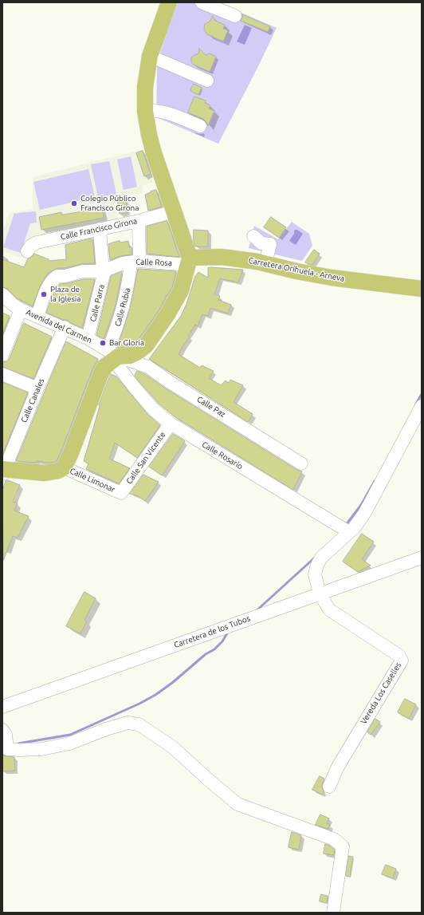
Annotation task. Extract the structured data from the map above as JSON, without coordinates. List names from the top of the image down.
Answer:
{
  "streets": {
    "main road": ["Carretera Orihuela - Arneva"],
    "street": [
      "Calle Francisco Girona",
      "Calle Rosa",
      "Calle Parra",
      "Calle Rubia",
      "Avenida del Carmen",
      "Calle Canales",
      "Calle Paz",
      "Calle Rosario",
      "Calle San Vicente",
      "Calle Limonar",
      "Carretera de los Tubos",
      "Vereda Los Caselles"
    ]
  },
  "crossings": [
    ["Calle Francisco Girona", "Calle Parra"],
    ["Calle Francisco Girona", "Calle Rubia"],
    ["Calle Rosa", "Carretera Orihuela - Arneva"],
    ["Calle Rosa", "Calle Parra"],
    ["Calle Rosa", "Calle Rubia"],
    ["Calle Parra", "Avenida del Carmen"],
    ["Calle Rubia", "Avenida del Carmen"],
    ["Calle Rubia", "Calle Paz"],
    ["Calle Rubia", "Calle Rosario"],
    ["Avenida del Carmen", "Calle Canales"],
    ["Avenida del Carmen", "Calle Paz"],
    ["Avenida del Carmen", "Calle Rosario"],
    ["Calle Paz", "Calle Rosario"],
    ["Calle Rosario", "Calle San Vicente"],
    ["Calle San Vicente", "Calle Limonar"],
    ["Carretera de los Tubos", "Vereda Los Caselles"]
  ],
  "places": ["Colegio Público Francisco Girona", "Plaza de la Iglesia", "Bar Gloria"]
}
